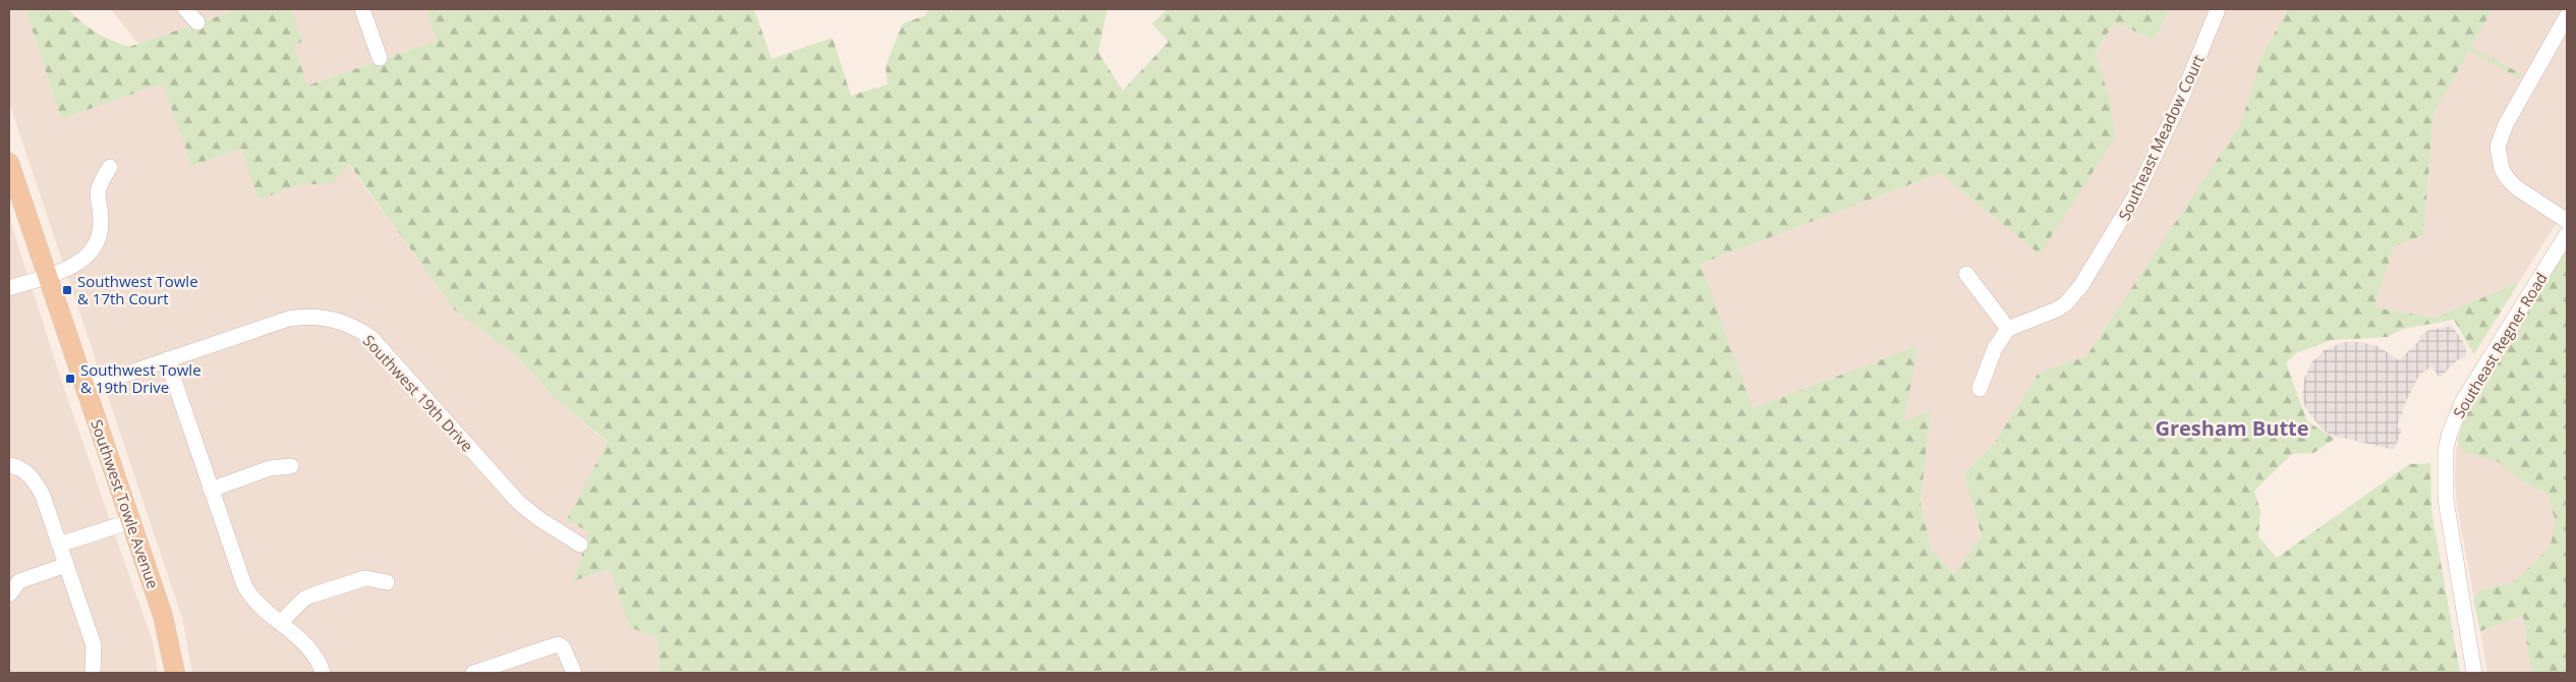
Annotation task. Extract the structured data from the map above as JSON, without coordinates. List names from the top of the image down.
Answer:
{
  "streets": {
    "main road": ["Southwest Towle Avenue"],
    "street": ["Southeast Meadow Court", "Southeast Regner Road", "Southwest 19th Drive"]
  },
  "crossings": [
    ["Southwest 19th Drive", "Southwest Towle Avenue"]
  ],
  "districts": ["Gresham Butte"],
  "places": {
    "transit": ["Southwest Towle & 17th Court", "Southwest Towle & 19th Drive"]
  }
}
